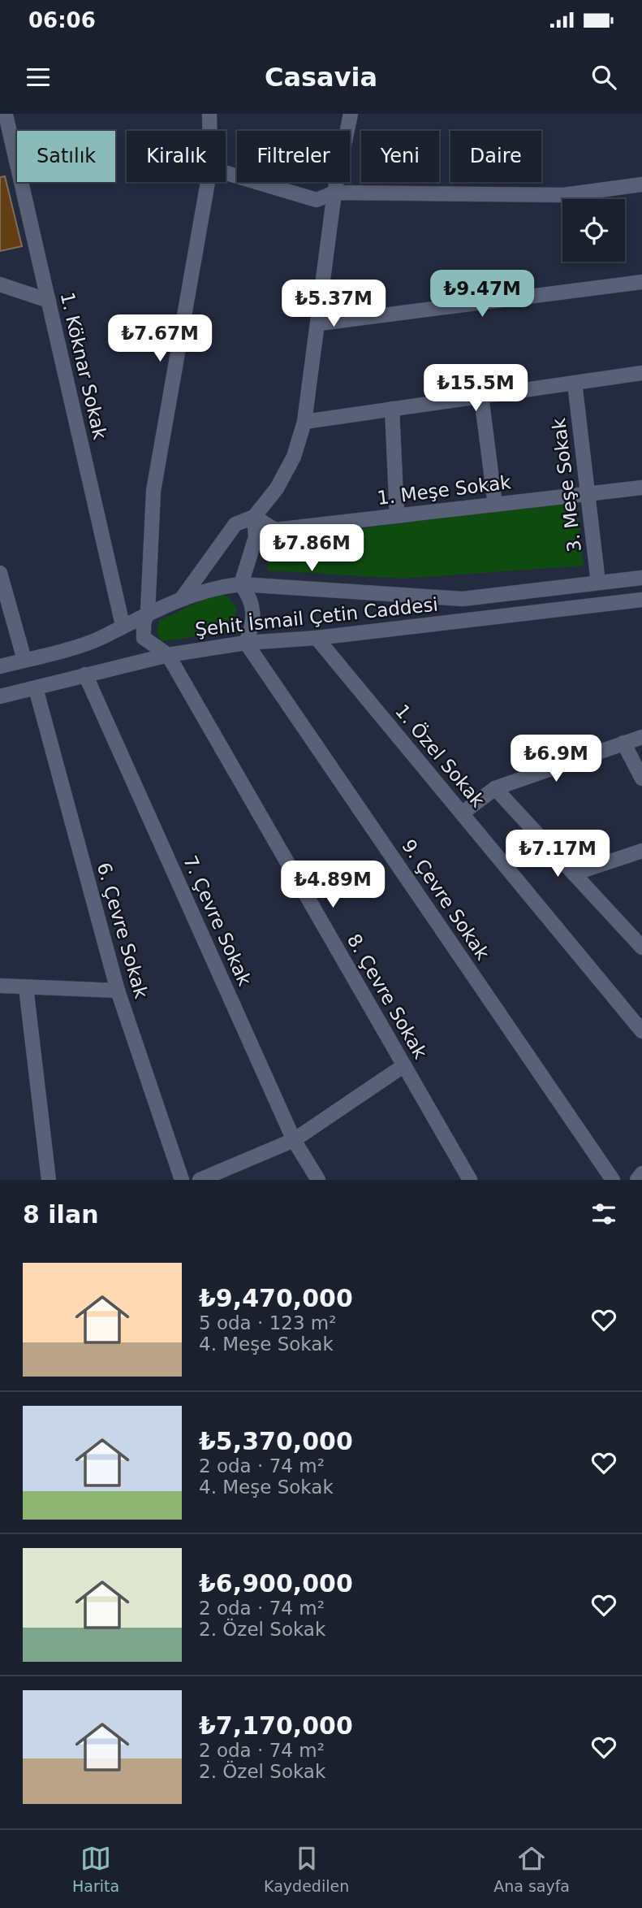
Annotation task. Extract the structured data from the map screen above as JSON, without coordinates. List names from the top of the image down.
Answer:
{
  "streets": {
    "street": [
      "1. Köknar Sokak",
      "3. Meşe Sokak",
      "1. Meşe Sokak",
      "Şehit İsmail Çetin Caddesi",
      "1. Özel Sokak",
      "9. Çevre Sokak",
      "7. Çevre Sokak",
      "6. Çevre Sokak",
      "8. Çevre Sokak"
    ]
  },
  "crossings": [
    ["1. Köknar Sokak", "Şehit İsmail Çetin Caddesi"],
    ["3. Meşe Sokak", "1. Meşe Sokak"],
    ["3. Meşe Sokak", "Şehit İsmail Çetin Caddesi"],
    ["Şehit İsmail Çetin Caddesi", "1. Özel Sokak"],
    ["Şehit İsmail Çetin Caddesi", "9. Çevre Sokak"],
    ["Şehit İsmail Çetin Caddesi", "7. Çevre Sokak"],
    ["Şehit İsmail Çetin Caddesi", "6. Çevre Sokak"],
    ["Şehit İsmail Çetin Caddesi", "8. Çevre Sokak"]
  ],
  "page": {
    "status": "06:06",
    "header": "Casavia",
    "chip": [
      "Satılık",
      "Kiralık",
      "Filtreler",
      "Yeni",
      "Daire"
    ],
    "price": [
      "₺9.47M",
      "₺5.37M",
      "₺7.67M",
      "₺15.5M",
      "₺7.86M",
      "₺6.9M",
      "₺7.17M",
      "₺4.89M"
    ],
    "heading": "8 ilan",
    "list": [
      {
        "name": "₺9,470,000",
        "note": "5 oda · 123 m² · 4. Meşe Sokak"
      },
      {
        "name": "₺5,370,000",
        "note": "2 oda · 74 m² · 4. Meşe Sokak"
      },
      {
        "name": "₺6,900,000",
        "note": "2 oda · 74 m² · 2. Özel Sokak"
      },
      {
        "name": "₺7,170,000",
        "note": "2 oda · 74 m² · 2. Özel Sokak"
      }
    ],
    "tabs": ["Harita", "Kaydedilen", "Ana sayfa"]
  }
}
